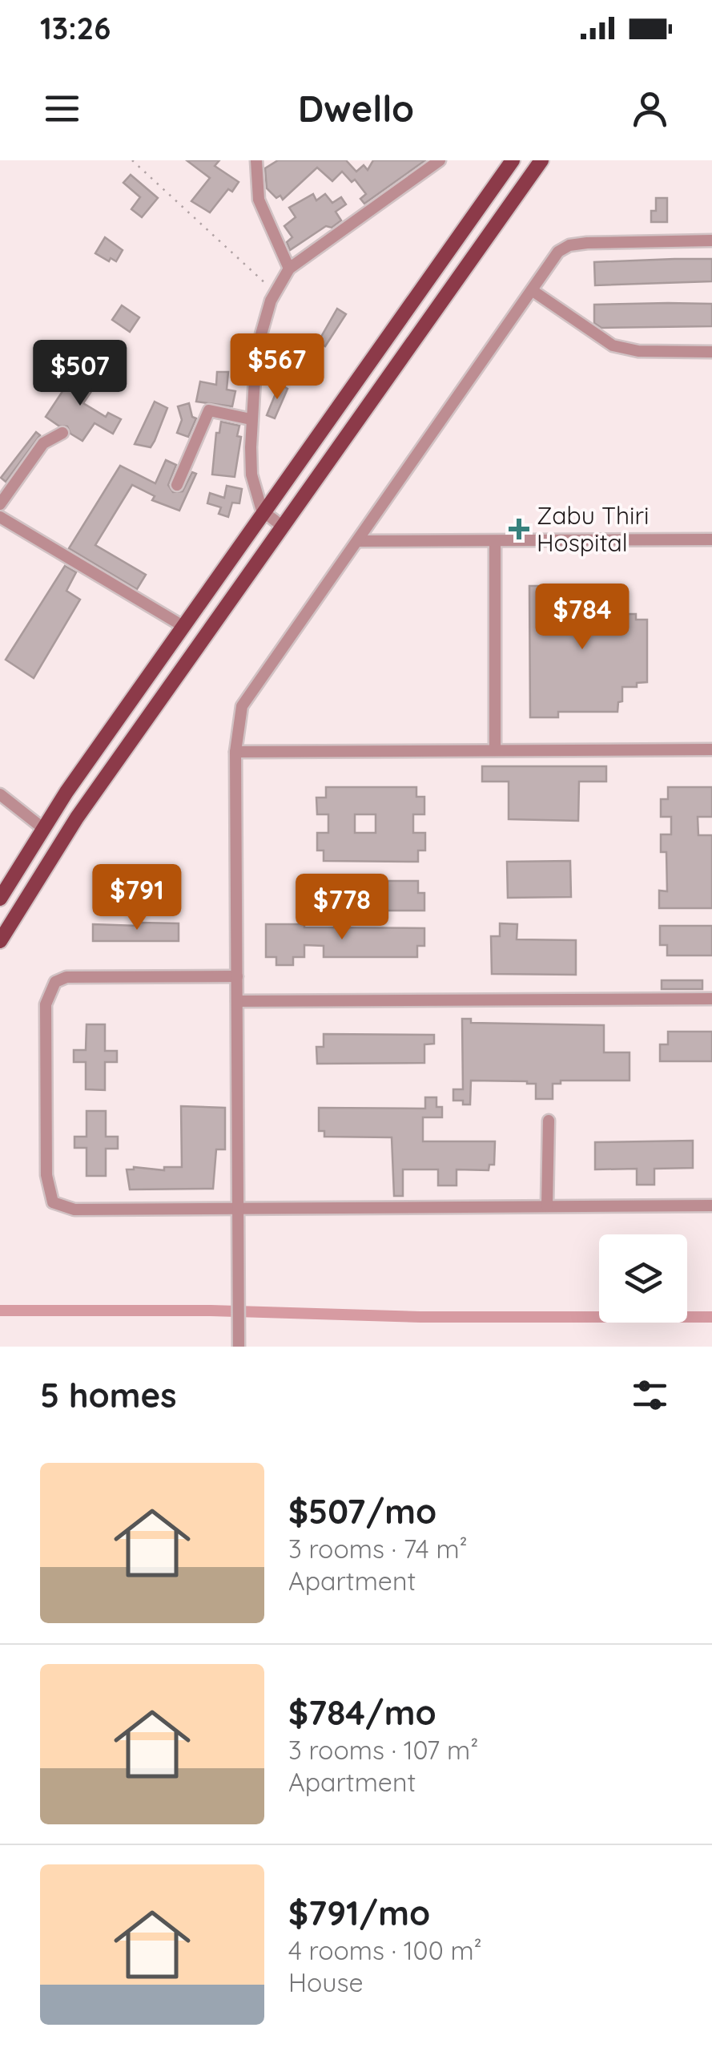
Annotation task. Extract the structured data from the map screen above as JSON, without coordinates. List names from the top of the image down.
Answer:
{
  "places": {
    "health": ["Zabu Thiri Hospital"]
  },
  "page": {
    "status": "13:26",
    "header": "Dwello",
    "price": [
      "$567",
      "$507",
      "$784",
      "$791",
      "$778"
    ],
    "heading": "5 homes",
    "list": [
      {
        "name": "$507/mo",
        "note": "3 rooms · 74 m² · Apartment"
      },
      {
        "name": "$784/mo",
        "note": "3 rooms · 107 m² · Apartment"
      },
      {
        "name": "$791/mo",
        "note": "4 rooms · 100 m² · House"
      }
    ]
  }
}
